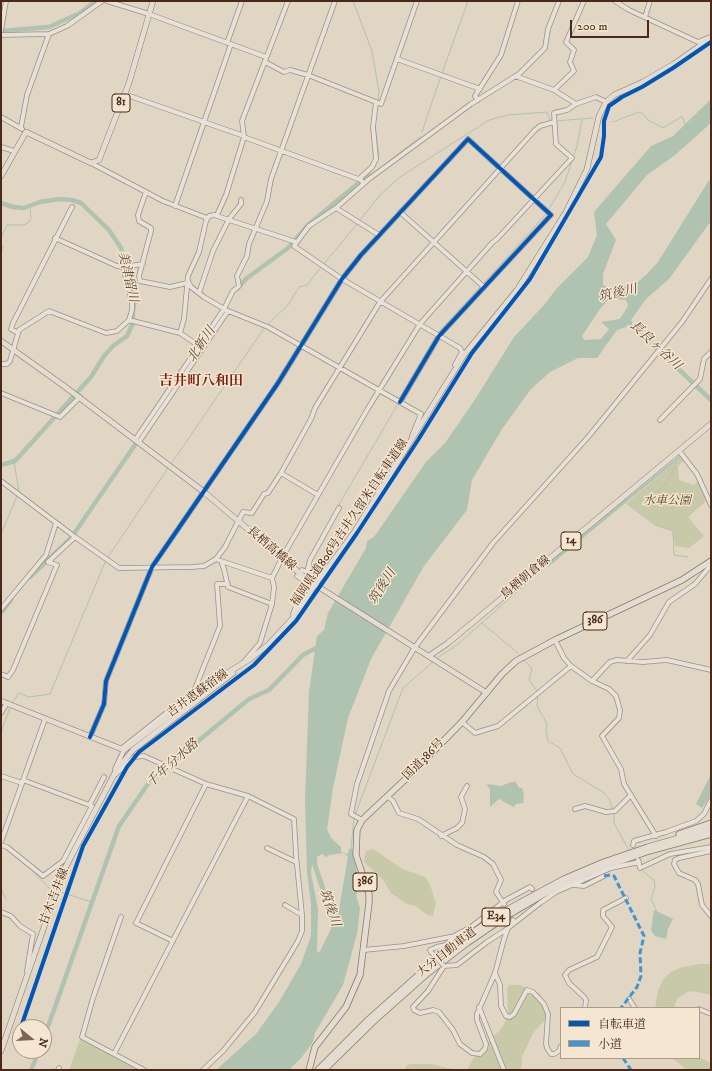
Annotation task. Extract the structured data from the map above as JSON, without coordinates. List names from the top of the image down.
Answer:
{
  "streets": {
    "highway": [
      "386",
      "国道386号",
      "E34",
      "大分自動車道"
    ],
    "main road": [
      "81",
      "14",
      "長栖高橋線",
      "鳥栖朝倉線",
      "吉井恵蘇宿線",
      "甘木吉井線"
    ],
    "cycle path": ["福岡県道806号吉井久留米自転車道線"]
  },
  "crossings": [
    ["長栖高橋線", "吉井恵蘇宿線"],
    ["吉井恵蘇宿線", "甘木吉井線"]
  ],
  "districts": ["吉井町八和田"],
  "water": [
    "美津留川",
    "筑後川",
    "北新川",
    "長良ヶ谷川",
    "千年分水路"
  ],
  "parks": ["水車公園"],
  "legend": ["自転車道", "小道"],
  "scale_bar": "200 m",
  "north": "right"
}
